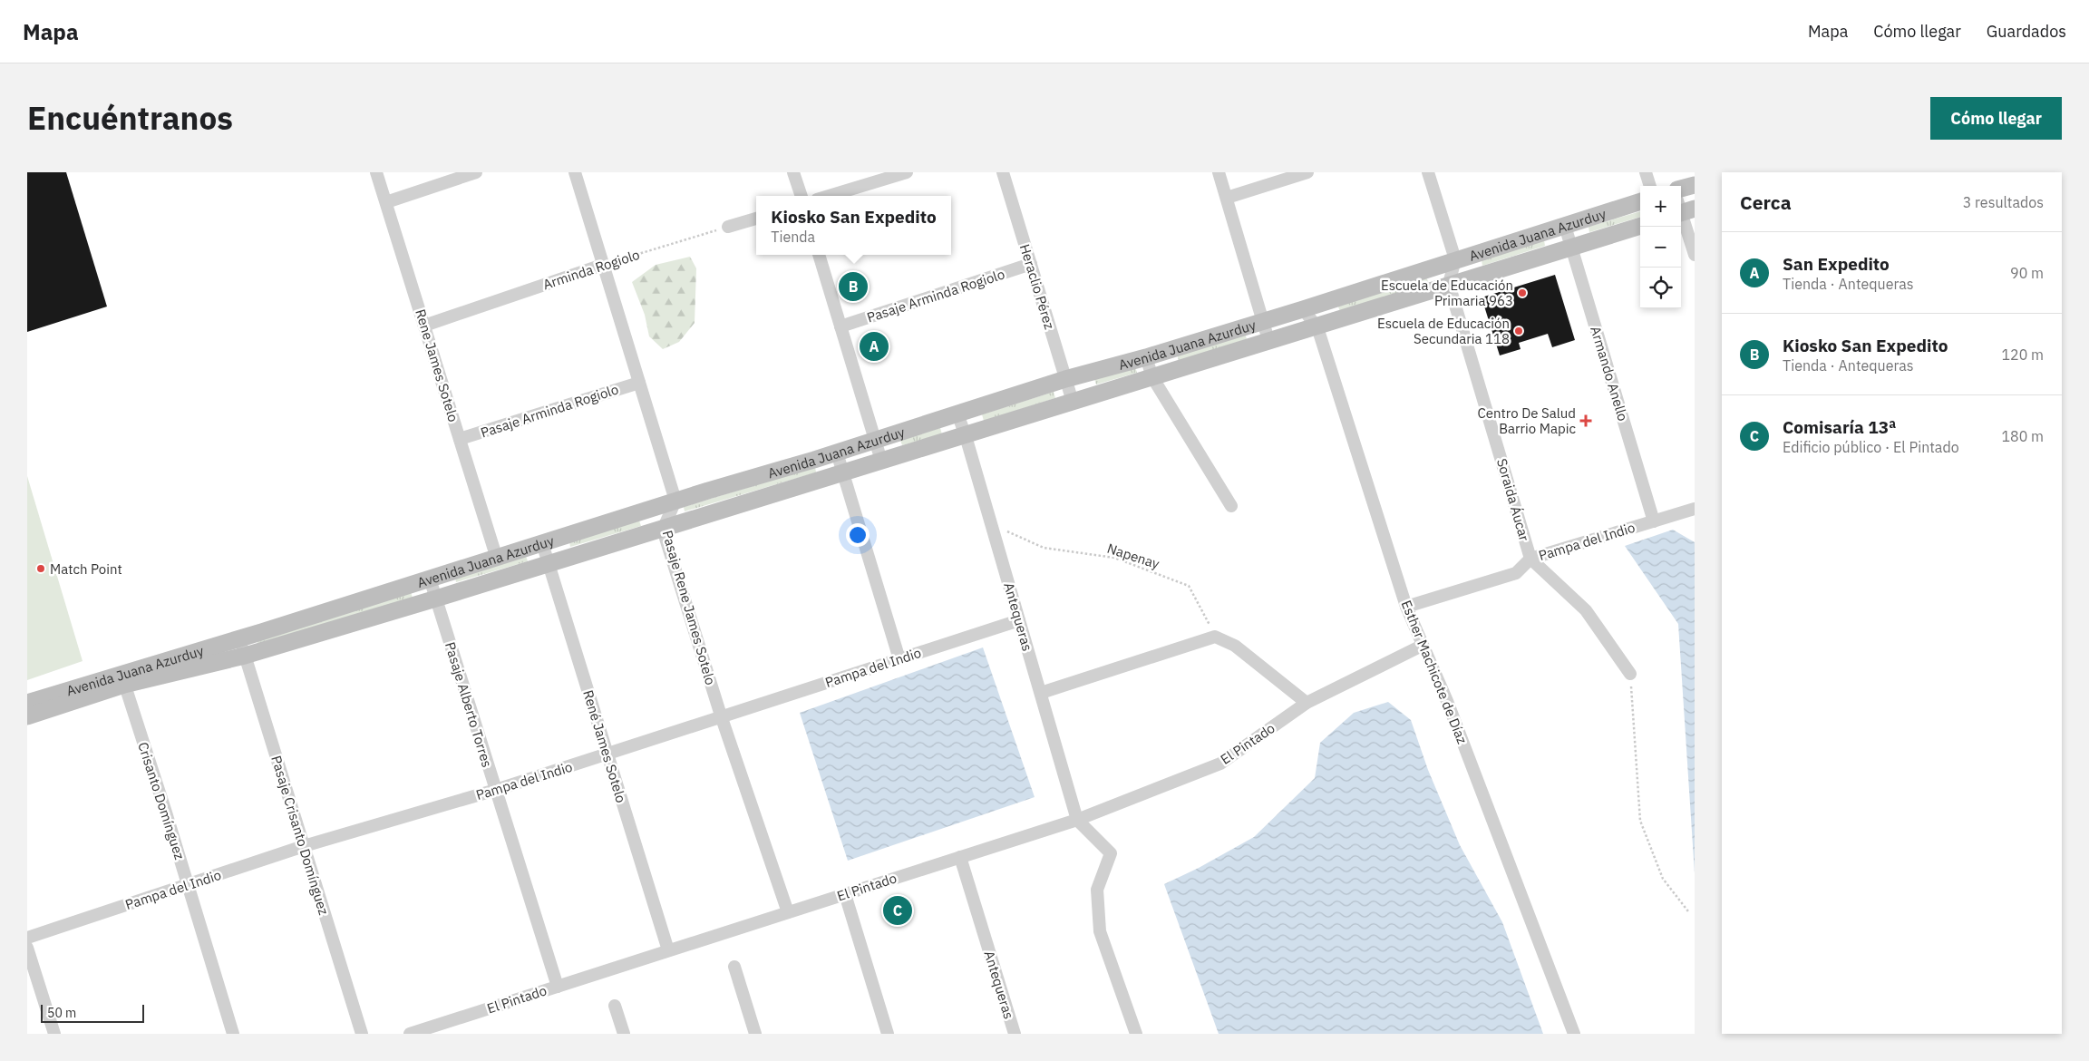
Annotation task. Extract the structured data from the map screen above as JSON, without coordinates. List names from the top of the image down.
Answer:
{
  "streets": {
    "main road": ["Avenida Juana Azurduy"],
    "street": [
      "Arminda Rogiolo",
      "Heraclio Pérez",
      "Pasaje Arminda Rogiolo",
      "Rene James Sotelo",
      "Armando Anello",
      "Soraida Áucar",
      "Pampa del Indio",
      "Pasaje Rene James Sotelo",
      "Antequeras",
      "Esther Machicote de Díaz",
      "Pasaje Alberto Torres",
      "El Pintado",
      "René James Sotelo",
      "Crisanto Domínguez",
      "Pasaje Crisanto Domínguez"
    ],
    "path": ["Napenay"]
  },
  "crossings": [
    ["Avenida Juana Azurduy", "Heraclio Pérez"],
    ["Avenida Juana Azurduy", "Rene James Sotelo"],
    ["Avenida Juana Azurduy", "Armando Anello"],
    ["Avenida Juana Azurduy", "Soraida Áucar"],
    ["Avenida Juana Azurduy", "Pasaje Rene James Sotelo"],
    ["Avenida Juana Azurduy", "Antequeras"],
    ["Avenida Juana Azurduy", "Esther Machicote de Díaz"],
    ["Avenida Juana Azurduy", "Pasaje Alberto Torres"],
    ["Avenida Juana Azurduy", "René James Sotelo"],
    ["Avenida Juana Azurduy", "Crisanto Domínguez"],
    ["Avenida Juana Azurduy", "Pasaje Crisanto Domínguez"],
    ["Arminda Rogiolo", "Rene James Sotelo"],
    ["Heraclio Pérez", "Pasaje Arminda Rogiolo"],
    ["Pasaje Arminda Rogiolo", "Rene James Sotelo"],
    ["Armando Anello", "Pampa del Indio"],
    ["Soraida Áucar", "Pampa del Indio"],
    ["Pampa del Indio", "Pasaje Rene James Sotelo"],
    ["Pampa del Indio", "Antequeras"],
    ["Pampa del Indio", "Esther Machicote de Díaz"],
    ["Pampa del Indio", "Pasaje Alberto Torres"],
    ["Pampa del Indio", "René James Sotelo"],
    ["Pampa del Indio", "Crisanto Domínguez"],
    ["Pampa del Indio", "Pasaje Crisanto Domínguez"],
    ["Napenay", "Antequeras"],
    ["Pasaje Rene James Sotelo", "El Pintado"],
    ["Antequeras", "El Pintado"],
    ["Esther Machicote de Díaz", "El Pintado"],
    ["Pasaje Alberto Torres", "El Pintado"],
    ["El Pintado", "René James Sotelo"]
  ],
  "places": {
    "other": ["Escuela de Educación Primaria 963", "Escuela de Educación Secundaria 118", "Match Point"],
    "health": ["Centro De Salud Barrio Mapic"]
  },
  "scale_bar": "50 m",
  "page": {
    "header": "Mapa",
    "nav": ["Mapa", "Cómo llegar", "Guardados"],
    "title": "Encuéntranos",
    "buttons": "Cómo llegar",
    "heading": ["Cerca", "3 resultados"],
    "map_buttons": ["+", "−"],
    "popup": ["Kiosko San Expedito", "Tienda"],
    "list": [
      {
        "mark": "A",
        "name": "San Expedito",
        "note": "Tienda · Antequeras",
        "value": "90 m"
      },
      {
        "mark": "B",
        "name": "Kiosko San Expedito",
        "note": "Tienda · Antequeras",
        "value": "120 m"
      },
      {
        "mark": "C",
        "name": "Comisaría 13ª",
        "note": "Edificio público · El Pintado",
        "value": "180 m"
      }
    ],
    "pins": ["B", "A", "C"],
    "scale": "50 m"
  }
}
